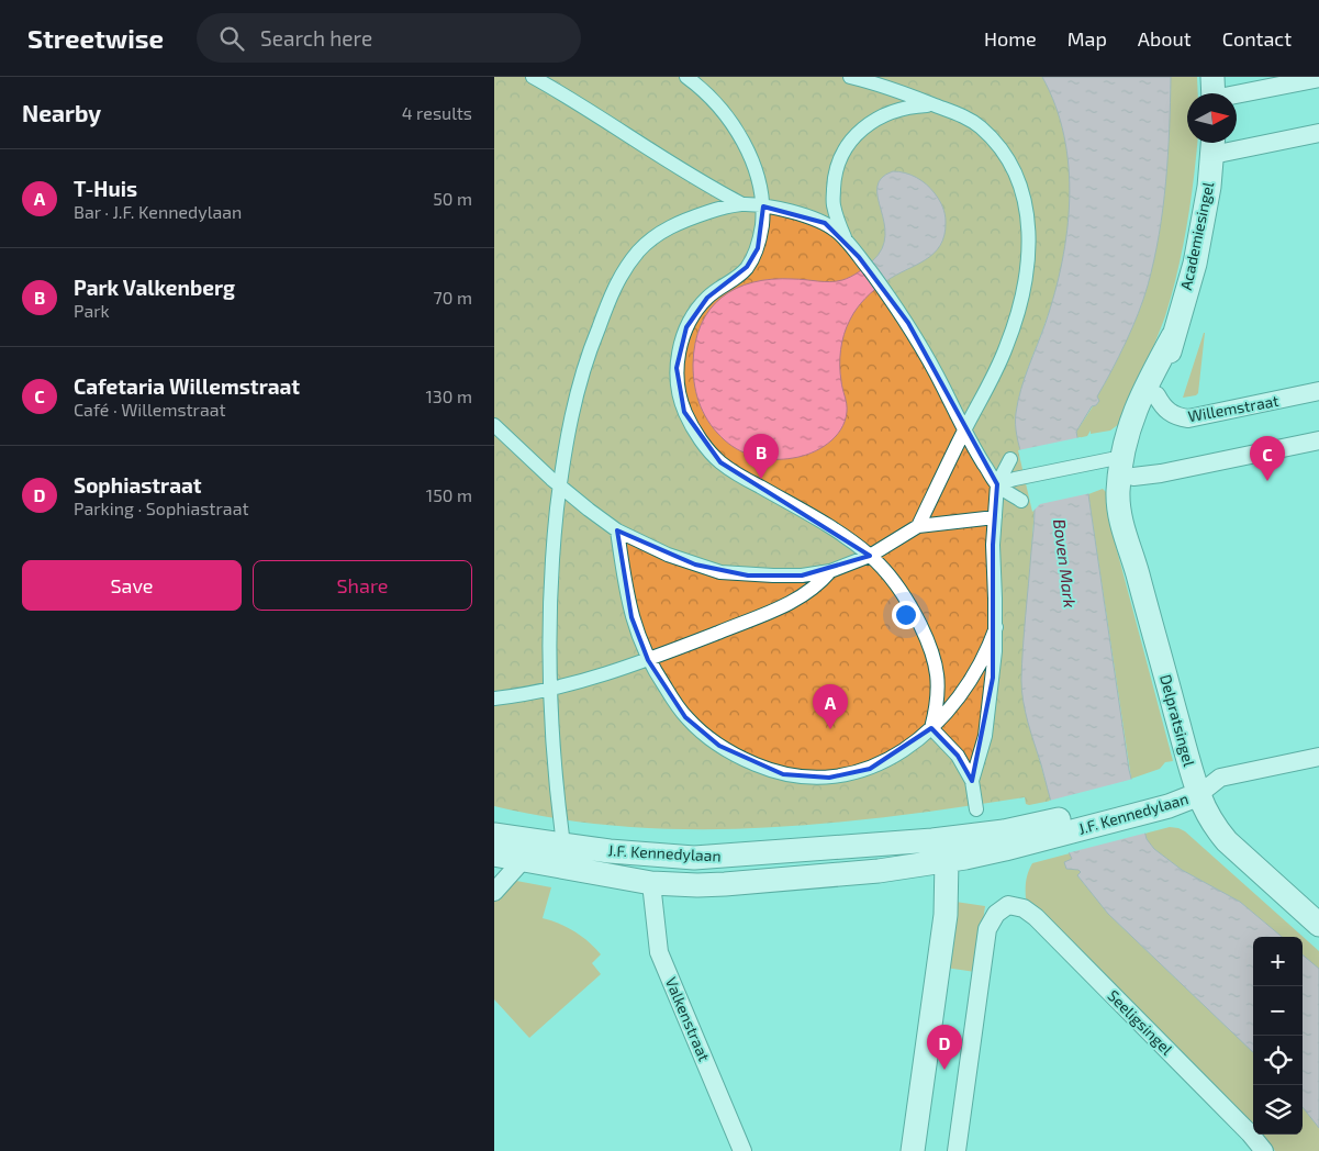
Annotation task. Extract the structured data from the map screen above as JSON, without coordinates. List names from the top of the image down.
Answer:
{
  "streets": {
    "street": [
      "Academiesingel",
      "Willemstraat",
      "Delpratsingel",
      "J.F. Kennedylaan",
      "Valkenstraat",
      "Seeligsingel"
    ]
  },
  "crossings": [
    ["Academiesingel", "Willemstraat"],
    ["Academiesingel", "Delpratsingel"],
    ["Delpratsingel", "J.F. Kennedylaan"],
    ["J.F. Kennedylaan", "Valkenstraat"]
  ],
  "water": ["Boven Mark"],
  "north": "right",
  "page": {
    "header": "Streetwise",
    "search": "Search here",
    "nav": [
      "Home",
      "Map",
      "About",
      "Contact"
    ],
    "heading": ["Nearby", "4 results"],
    "list": [
      {
        "mark": "A",
        "name": "T-Huis",
        "note": "Bar · J.F. Kennedylaan",
        "value": "50 m"
      },
      {
        "mark": "B",
        "name": "Park Valkenberg",
        "note": "Park",
        "value": "70 m"
      },
      {
        "mark": "C",
        "name": "Cafetaria Willemstraat",
        "note": "Café · Willemstraat",
        "value": "130 m"
      },
      {
        "mark": "D",
        "name": "Sophiastraat",
        "note": "Parking · Sophiastraat",
        "value": "150 m"
      }
    ],
    "pins": [
      "B",
      "C",
      "A",
      "D"
    ],
    "buttons": ["Save", "Share"],
    "map_buttons": ["+", "−"]
  }
}
